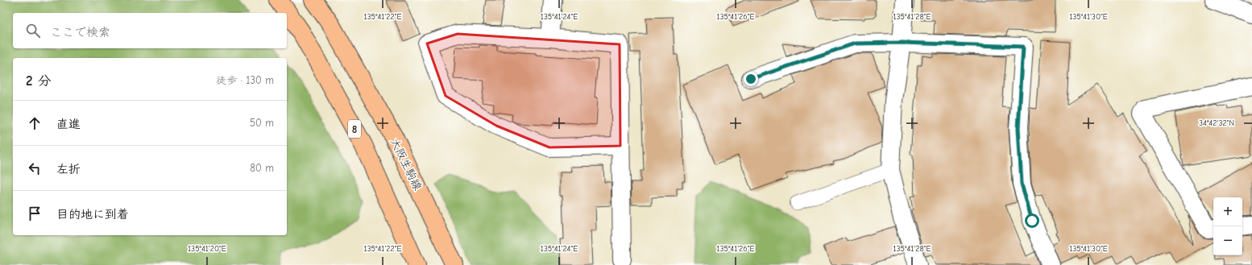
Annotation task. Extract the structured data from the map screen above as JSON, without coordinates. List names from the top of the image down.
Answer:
{
  "streets": {
    "main road": ["8", "大阪生駒線"]
  },
  "page": {
    "search": "ここで検索",
    "heading": ["2 分", "徒歩 · 130 m"],
    "list": [
      ["直進", "50 m"],
      ["左折", "80 m"],
      "目的地に到着"
    ],
    "map_buttons": ["+", "−"]
  },
  "coordinates": [
    "135°41'22\"E",
    "135°41'24\"E",
    "135°41'26\"E",
    "135°41'28\"E",
    "135°41'30\"E",
    "34°42'32\"N",
    "135°41'20\"E"
  ]
}
